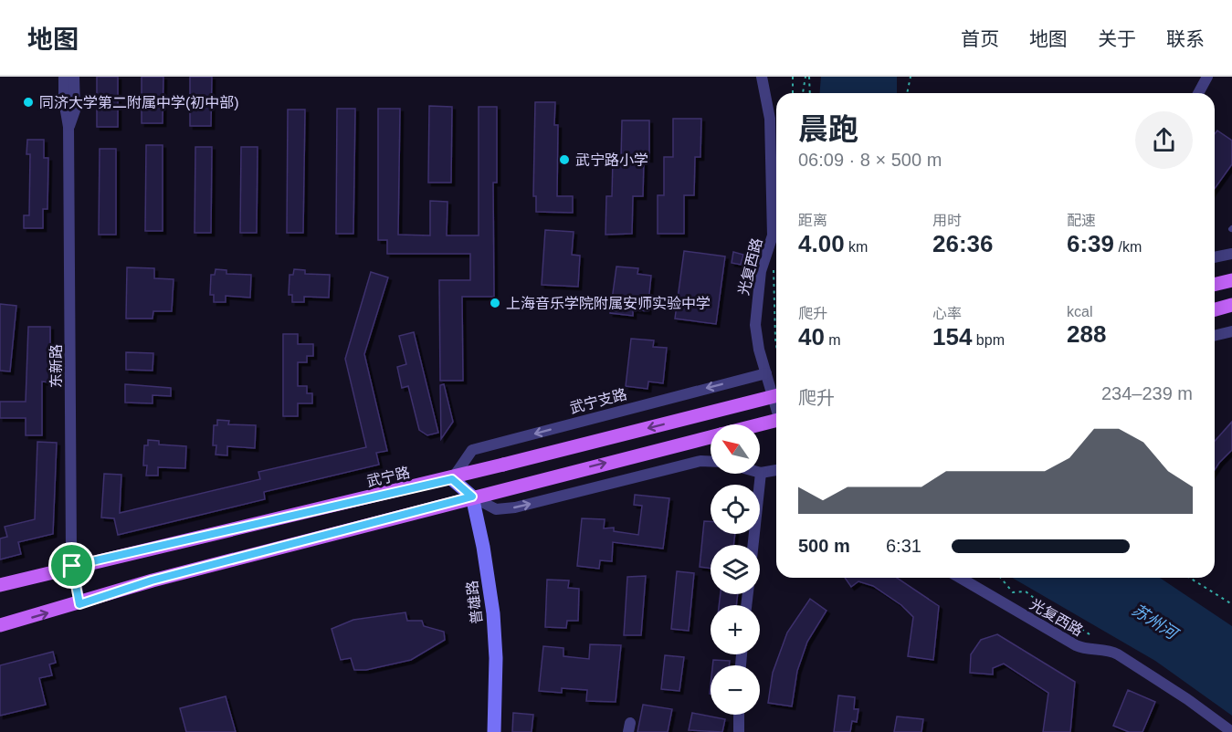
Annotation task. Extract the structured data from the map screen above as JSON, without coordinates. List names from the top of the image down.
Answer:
{
  "streets": {
    "main road": ["武宁路", "普雄路"],
    "street": ["光复西路", "东新路", "武宁支路"]
  },
  "crossings": [
    ["光复西路", "武宁支路"],
    ["东新路", "武宁路"],
    ["武宁支路", "武宁路"]
  ],
  "water": ["苏州河"],
  "places": ["同济大学第二附属中学(初中部)", "武宁路小学", "上海音乐学院附属安师实验中学"],
  "north": "top left",
  "page": {
    "header": "地图",
    "nav": [
      "首页",
      "地图",
      "关于",
      "联系"
    ],
    "heading": ["晨跑", "06:09 · 8 × 500 m"],
    "stats": [
      ["距离", "4.00 km"],
      ["用时", "26:36"],
      ["配速", "6:39 /km"],
      ["爬升", "40 m"],
      ["心率", "154 bpm"],
      ["kcal", "288"]
    ],
    "chart": ["爬升", "234–239 m"],
    "map_buttons": ["+", "−"],
    "list": [
      {
        "name": "500 m",
        "note": "6:31"
      }
    ]
  }
}
